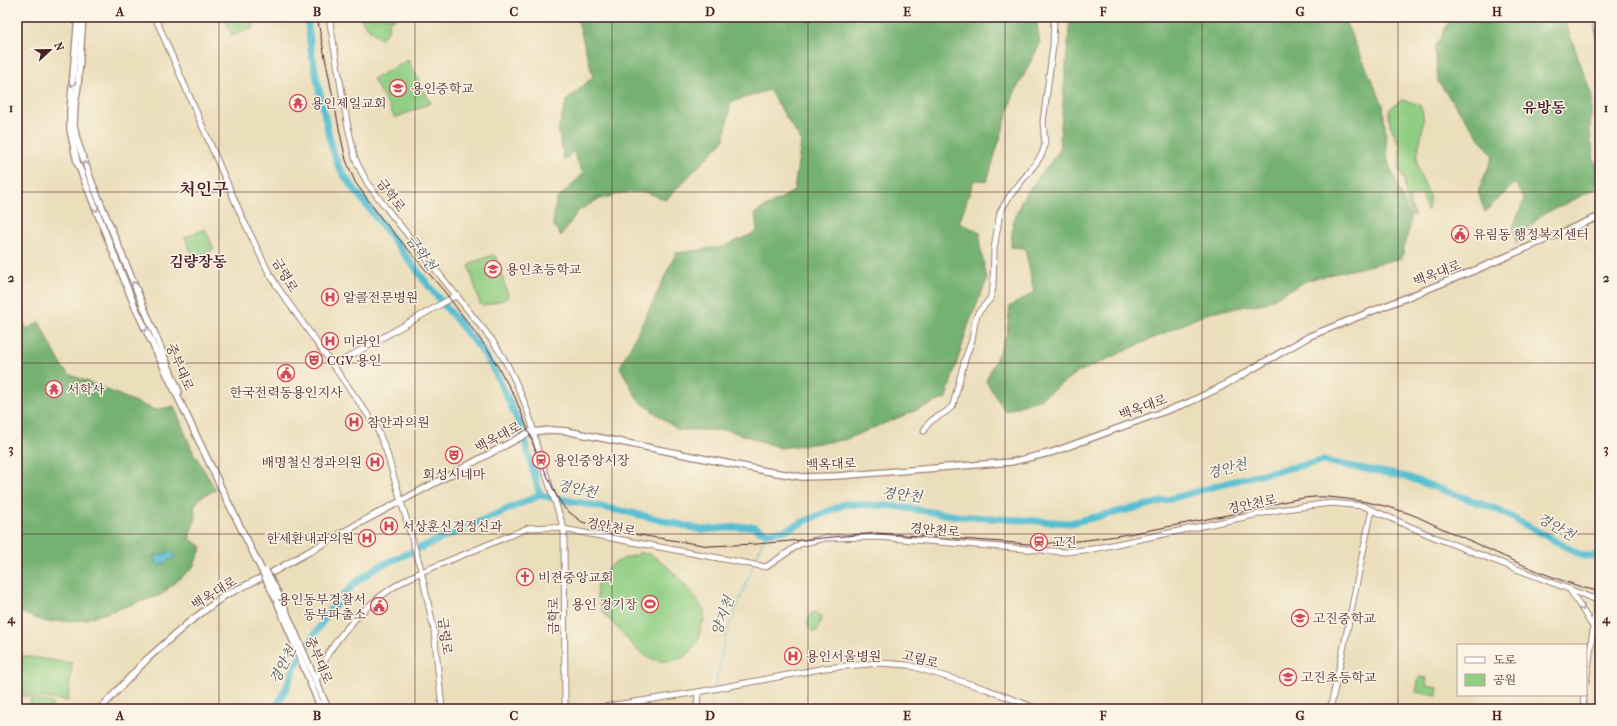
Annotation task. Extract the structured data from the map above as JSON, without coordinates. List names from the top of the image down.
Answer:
{
  "streets": {
    "main road": [
      "금학로",
      "백옥대로",
      "금령로",
      "중부대로",
      "경안천로",
      "고림로"
    ]
  },
  "crossings": [
    ["금학로", "백옥대로"],
    ["금학로", "경안천로"],
    ["백옥대로", "금령로"],
    ["금령로", "경안천로"],
    ["중부대로", "경안천로"]
  ],
  "districts": ["유방동", "처인구", "김량장동"],
  "water": ["금학천", "경안천", "양지천"],
  "places": {
    "school or university": [
      "용인중학교",
      "용인초등학교",
      "고진중학교",
      "고진초등학교"
    ],
    "temple": ["용인제일교회", "서학사"],
    "public building": ["유림동 행정복지센터", "한국전력동용인지사", "용인동부경찰서 동부파출소"],
    "hospital": [
      "알콜전문병원",
      "미라인",
      "참안과의원",
      "배명철신경과의원",
      "서상훈신경정신과",
      "한세환내과의원",
      "용인서울병원"
    ],
    "theatre": ["CGV 용인", "회성시네마"],
    "station": ["용인중앙시장", "고진"],
    "church": ["비젼중앙교회"],
    "sports": ["용인 경기장"]
  },
  "legend": ["도로", "공원"],
  "north": "right",
  "grid": {
    "columns": [
      "A",
      "B",
      "C",
      "D",
      "E",
      "F",
      "G",
      "H"
    ],
    "rows": [
      "1",
      "2",
      "3",
      "4"
    ]
  }
}
